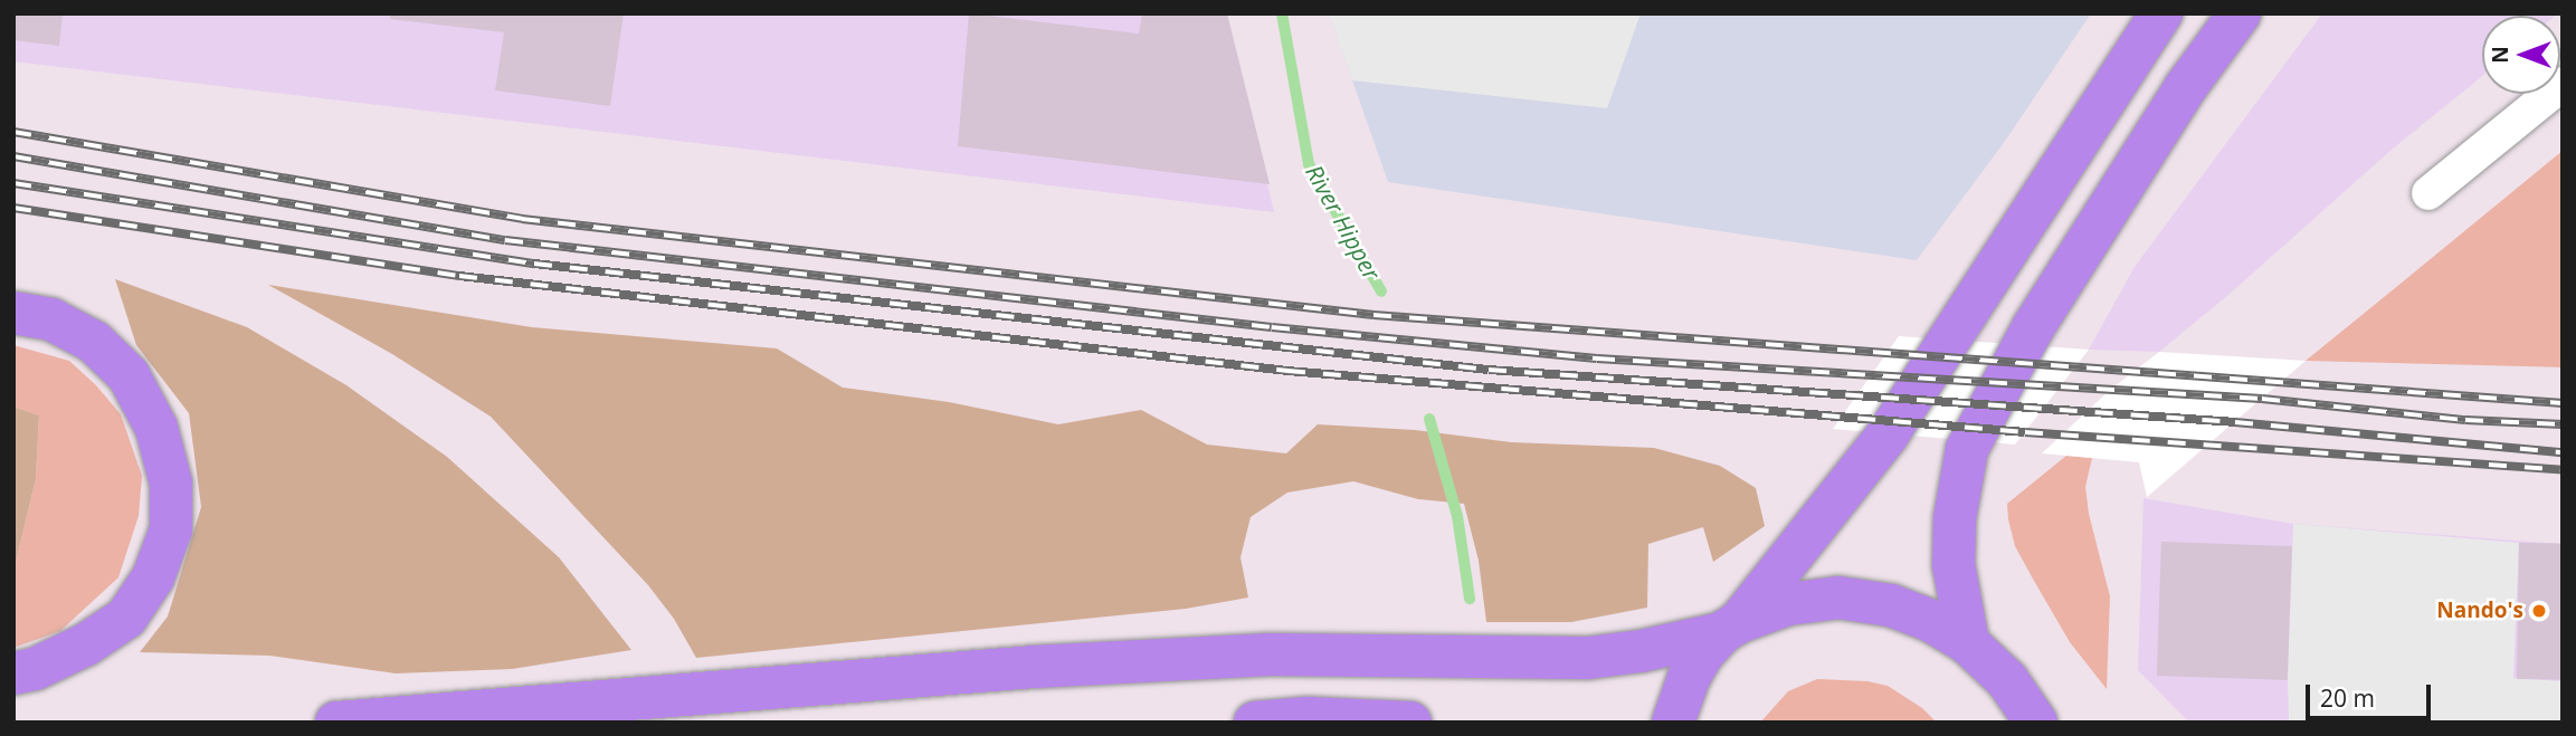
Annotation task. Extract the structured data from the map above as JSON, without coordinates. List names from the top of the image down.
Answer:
{
  "water": ["River Hipper"],
  "places": ["Nando's"],
  "scale_bar": "20 m",
  "north": "left"
}
